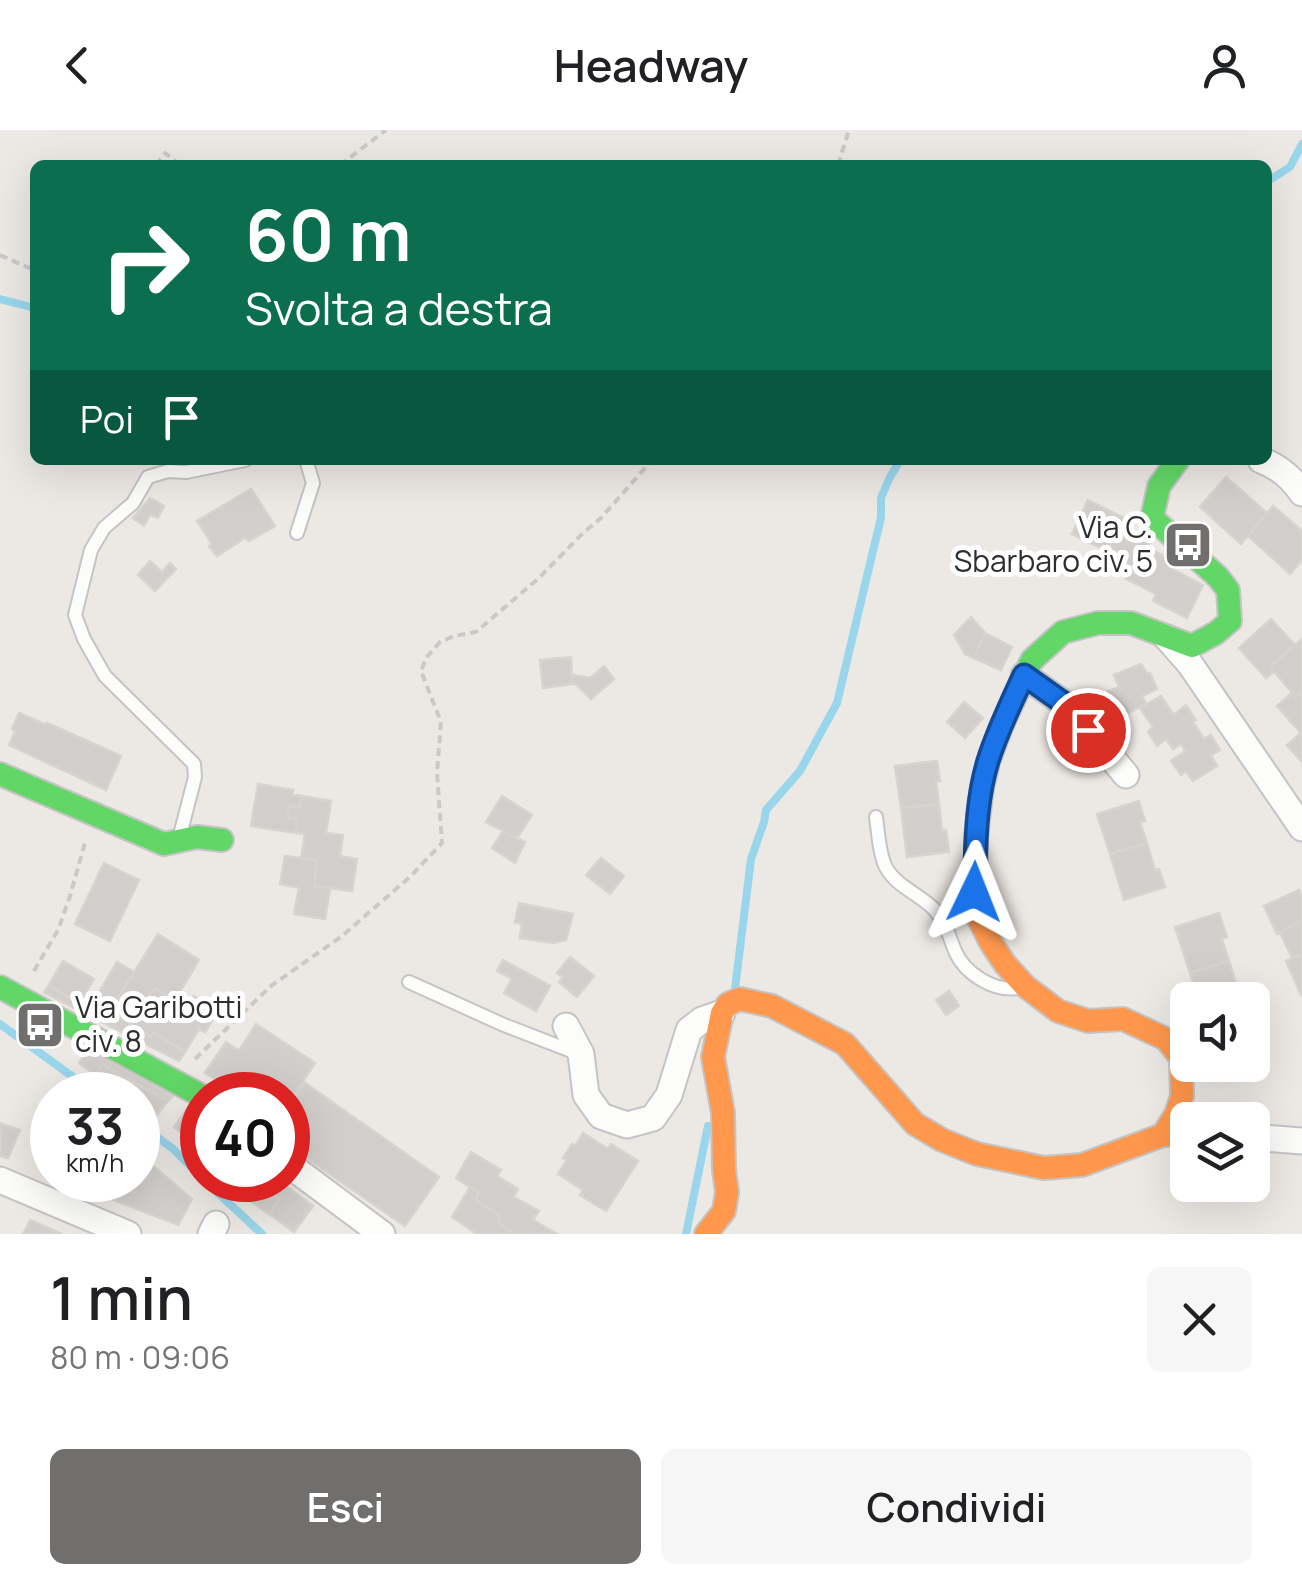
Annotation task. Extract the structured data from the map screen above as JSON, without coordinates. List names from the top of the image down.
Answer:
{
  "places": {
    "bus stop": ["Via C. Sbarbaro civ. 5", "Via Garibotti civ. 8"]
  },
  "page": {
    "header": "Headway",
    "turn": ["60 m", "Svolta a destra"],
    "then": "Poi",
    "speed": "33 km/h",
    "limit": "40",
    "heading": ["1 min", "80 m · 09:06"],
    "buttons": ["Esci", "Condividi"]
  }
}
